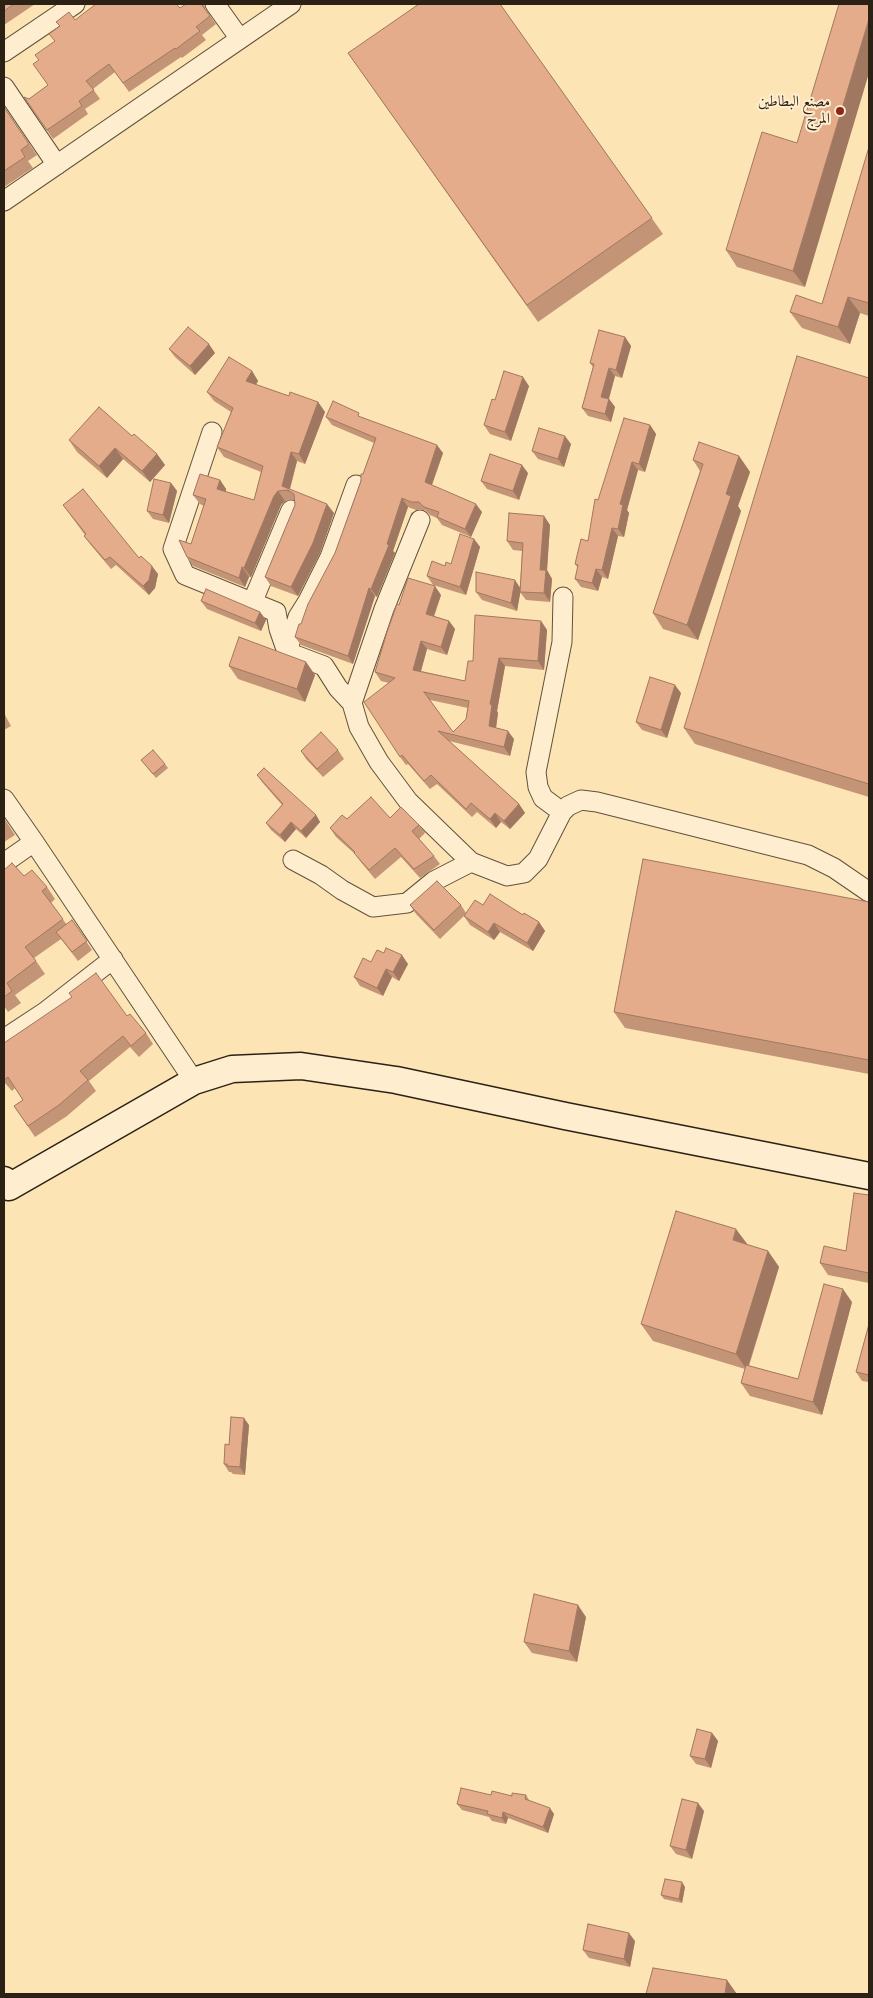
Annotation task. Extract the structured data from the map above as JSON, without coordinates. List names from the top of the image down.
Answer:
{
  "places": ["مصنع البطاطين المرج"]
}
